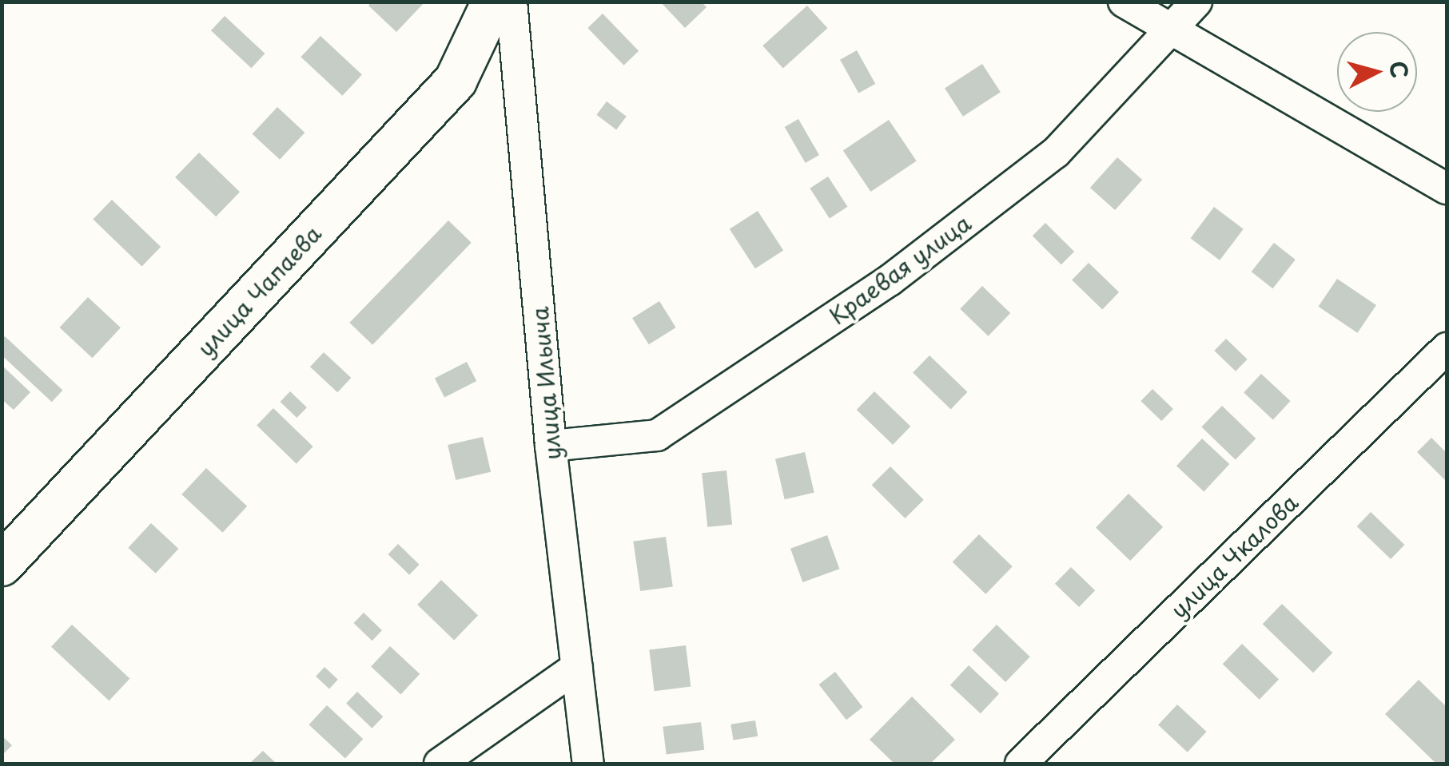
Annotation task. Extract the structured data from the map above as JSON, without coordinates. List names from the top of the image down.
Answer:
{
  "streets": {
    "main road": ["улица Чапаева"],
    "street": ["Краевая улица", "улица Ильича", "улица Чкалова"]
  },
  "crossings": [
    ["Краевая улица", "улица Ильича"]
  ],
  "north": "right"
}
